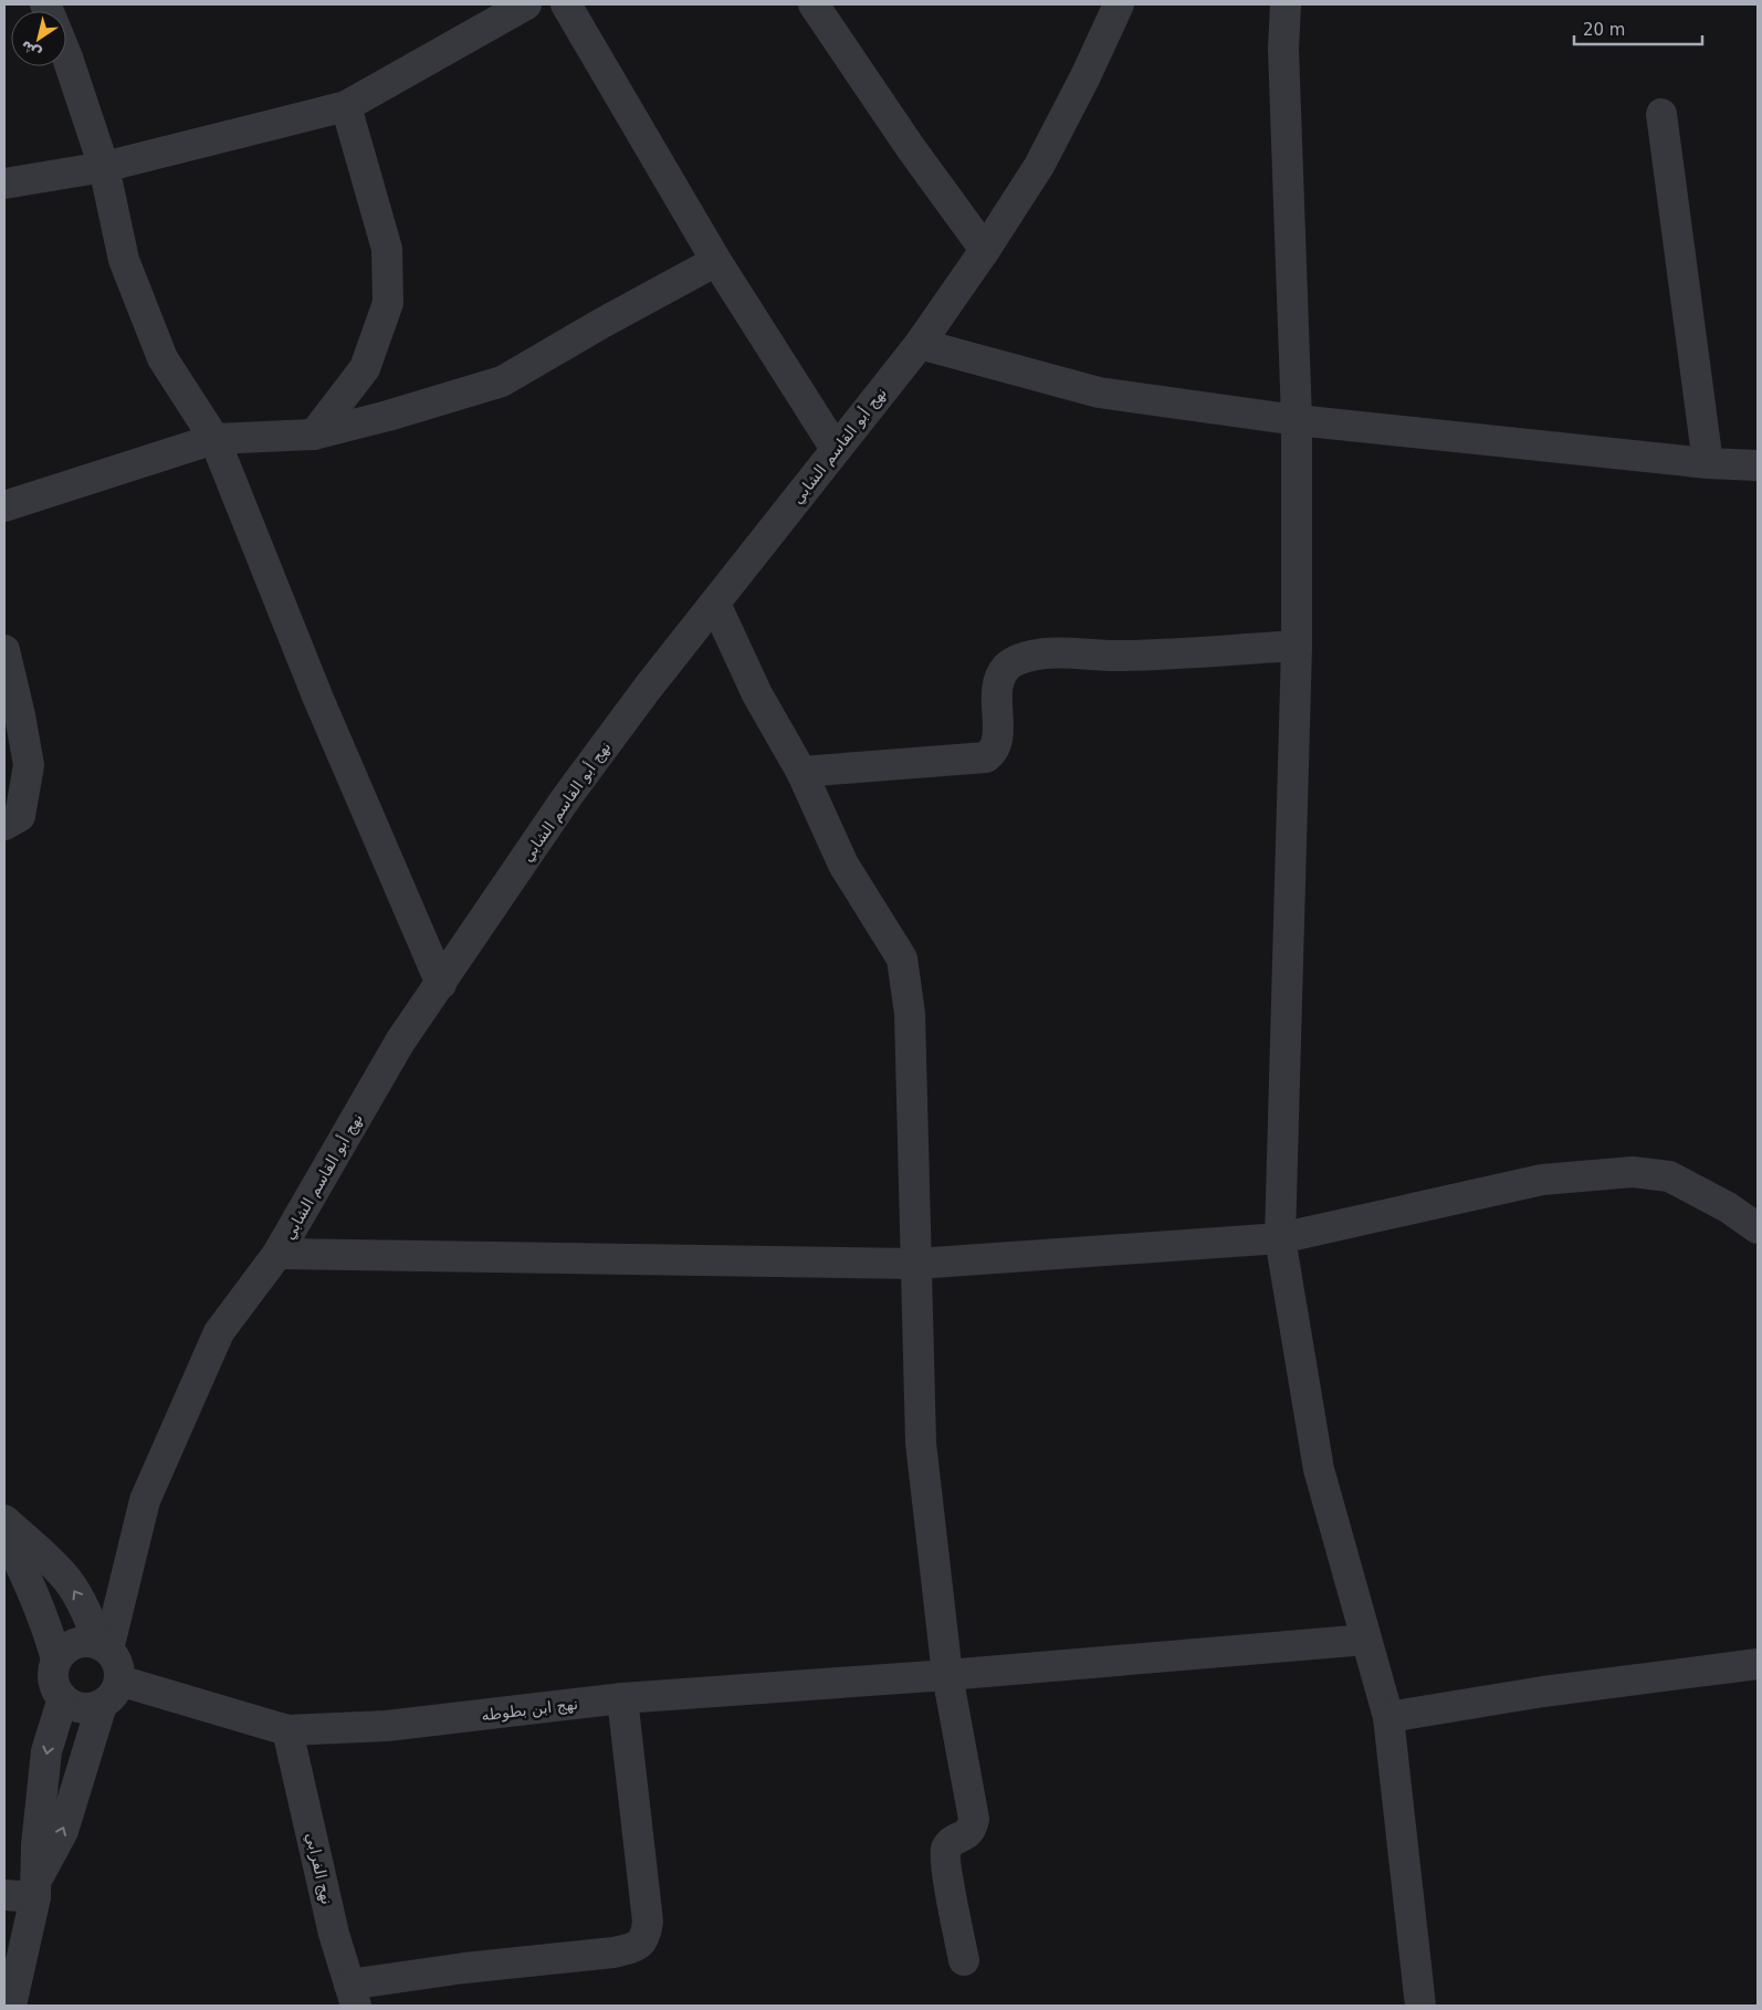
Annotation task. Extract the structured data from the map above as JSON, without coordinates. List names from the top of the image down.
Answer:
{
  "streets": {
    "street": ["نهج أبو القاسم الشابي", "نهج ابن بطوطه", "نهج الفرابي"]
  },
  "crossings": [
    ["نهج أبو القاسم الشابي", "نهج ابن بطوطه"],
    ["نهج ابن بطوطه", "نهج الفرابي"]
  ],
  "scale_bar": "20 m",
  "north": "bottom left"
}
